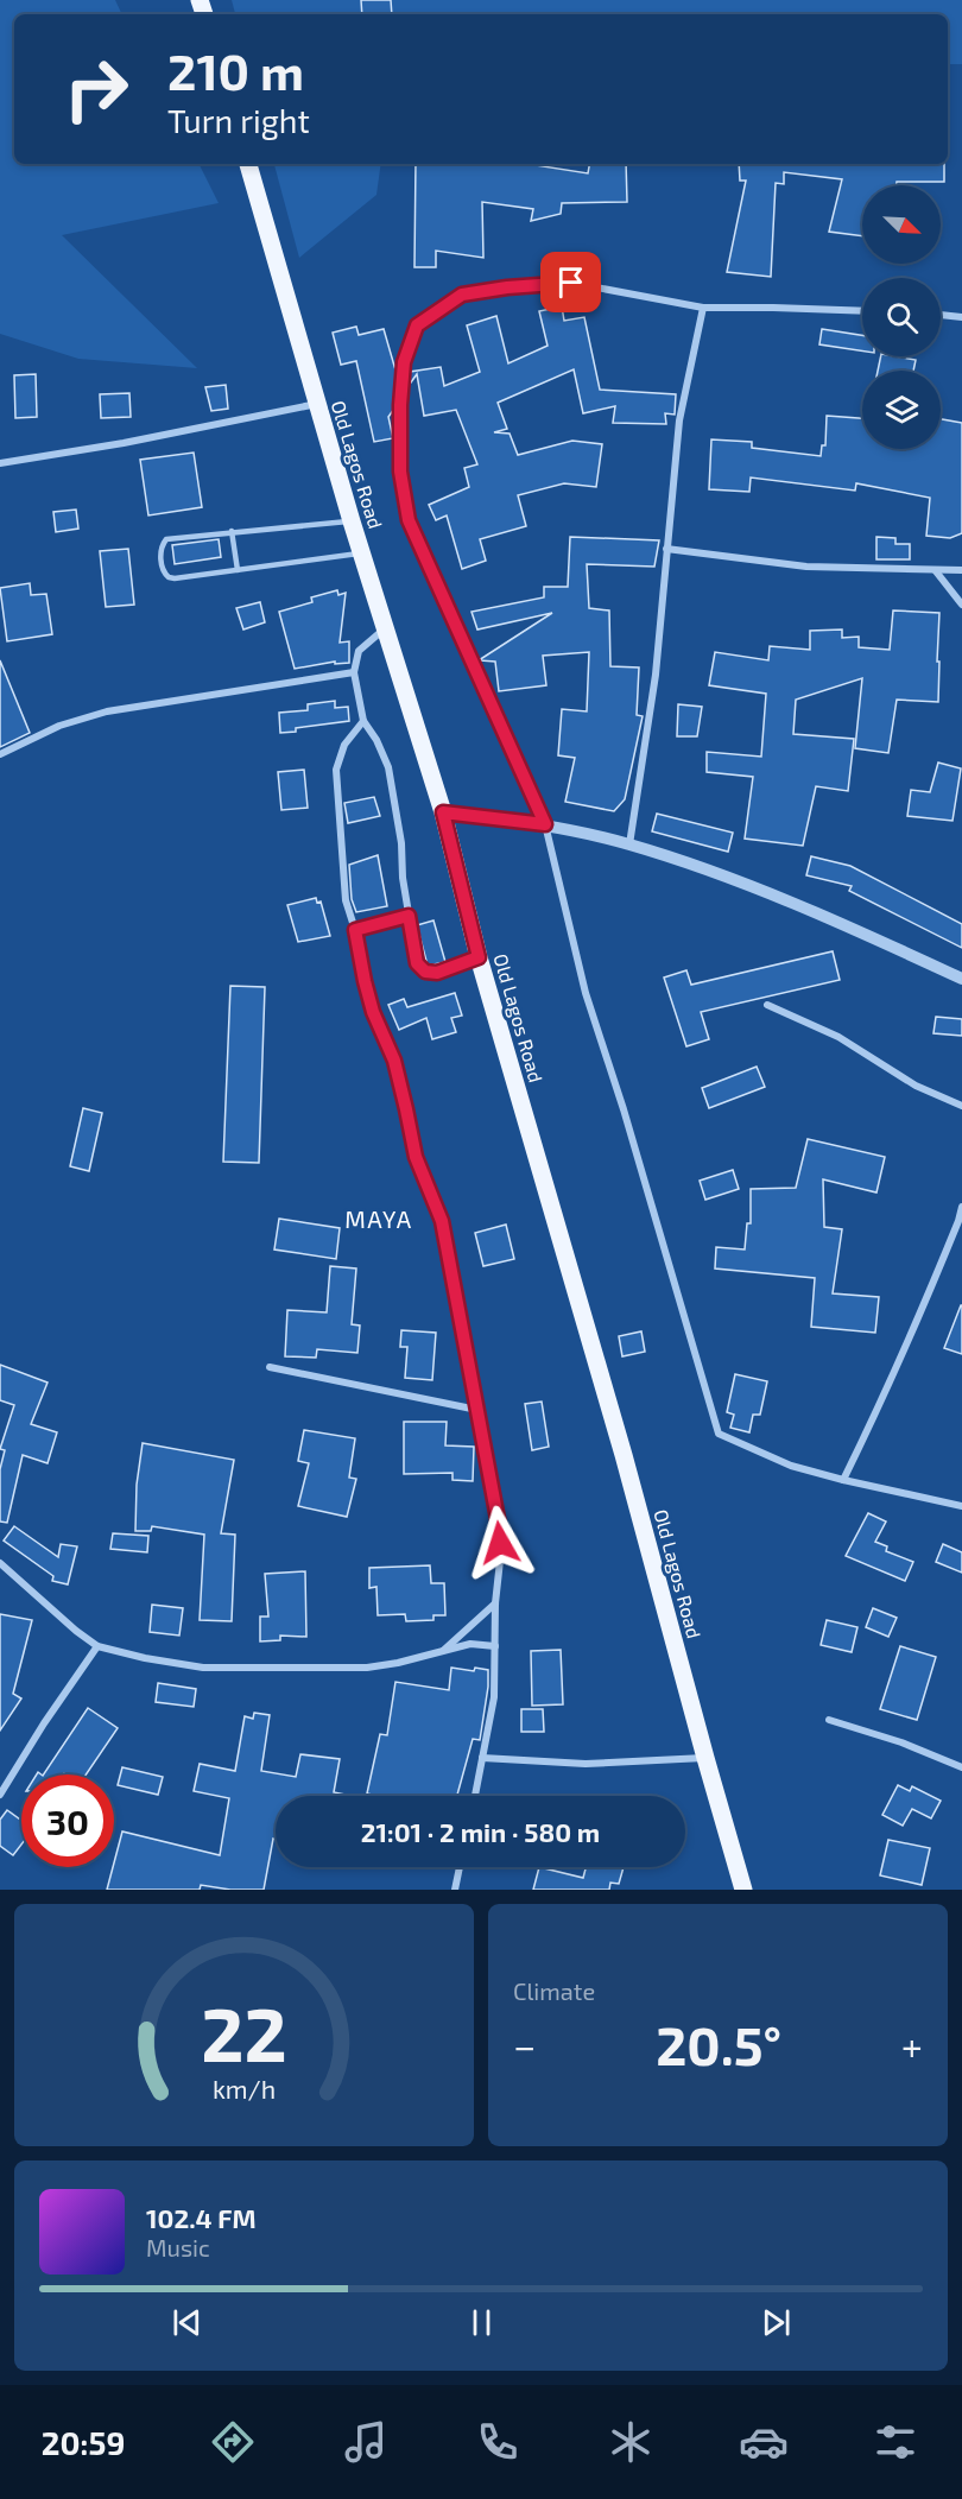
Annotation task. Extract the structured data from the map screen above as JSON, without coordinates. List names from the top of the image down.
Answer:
{
  "streets": {
    "main road": ["Old Lagos Road"]
  },
  "districts": ["MAYA"],
  "north": "bottom right",
  "page": {
    "turn": ["210 m", "Turn right"],
    "limit": "30",
    "trip": "21:01 · 2 min · 580 m",
    "tile": "Climate",
    "heat": ["−", "20.5°", "+"],
    "song": ["102.4 FM", "Music"],
    "tabs": "20:59",
    "gauge": ["22", "km/h"]
  }
}
